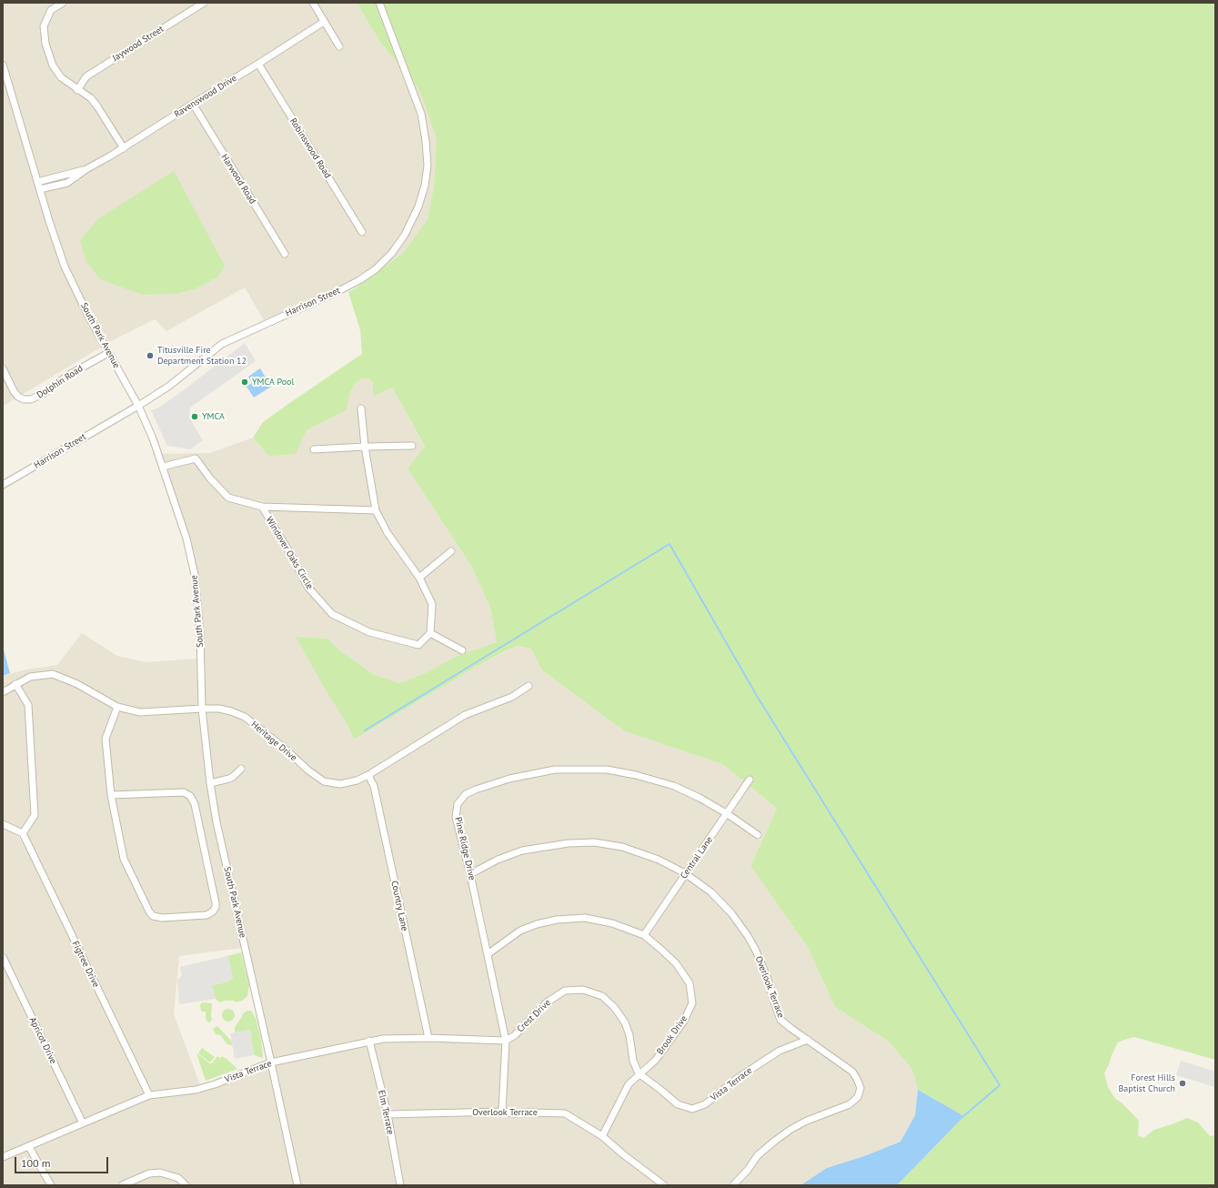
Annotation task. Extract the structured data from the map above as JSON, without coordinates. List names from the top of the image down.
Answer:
{
  "streets": {
    "street": [
      "Jaywood Street",
      "Ravenswood Drive",
      "Robinswood Road",
      "Harwood Road",
      "Harrison Street",
      "South Park Avenue",
      "Dolphin Road",
      "Windover Oaks Circle",
      "Heritage Drive",
      "Pine Ridge Drive",
      "Central Lane",
      "Country Lane",
      "Figtree Drive",
      "Overlook Terrace",
      "Crest Drive",
      "Brook Drive",
      "Apricot Drive",
      "Vista Terrace",
      "Elm Terrace"
    ]
  },
  "crossings": [
    ["Ravenswood Drive", "Robinswood Road"],
    ["Ravenswood Drive", "Harwood Road"],
    ["Ravenswood Drive", "South Park Avenue"],
    ["Harrison Street", "South Park Avenue"],
    ["South Park Avenue", "Dolphin Road"],
    ["South Park Avenue", "Windover Oaks Circle"],
    ["South Park Avenue", "Heritage Drive"],
    ["South Park Avenue", "Vista Terrace"],
    ["Heritage Drive", "Country Lane"],
    ["Pine Ridge Drive", "Central Lane"],
    ["Pine Ridge Drive", "Overlook Terrace"],
    ["Pine Ridge Drive", "Crest Drive"],
    ["Pine Ridge Drive", "Brook Drive"],
    ["Pine Ridge Drive", "Vista Terrace"],
    ["Central Lane", "Overlook Terrace"],
    ["Central Lane", "Brook Drive"],
    ["Country Lane", "Vista Terrace"],
    ["Figtree Drive", "Vista Terrace"],
    ["Overlook Terrace", "Vista Terrace"],
    ["Overlook Terrace", "Elm Terrace"],
    ["Crest Drive", "Brook Drive"],
    ["Crest Drive", "Vista Terrace"],
    ["Brook Drive", "Vista Terrace"],
    ["Apricot Drive", "Vista Terrace"],
    ["Vista Terrace", "Elm Terrace"]
  ],
  "places": [
    "Titusville Fire Department Station 12",
    "YMCA Pool",
    "YMCA",
    "Forest Hills Baptist Church"
  ],
  "scale_bar": "100 m"
}
